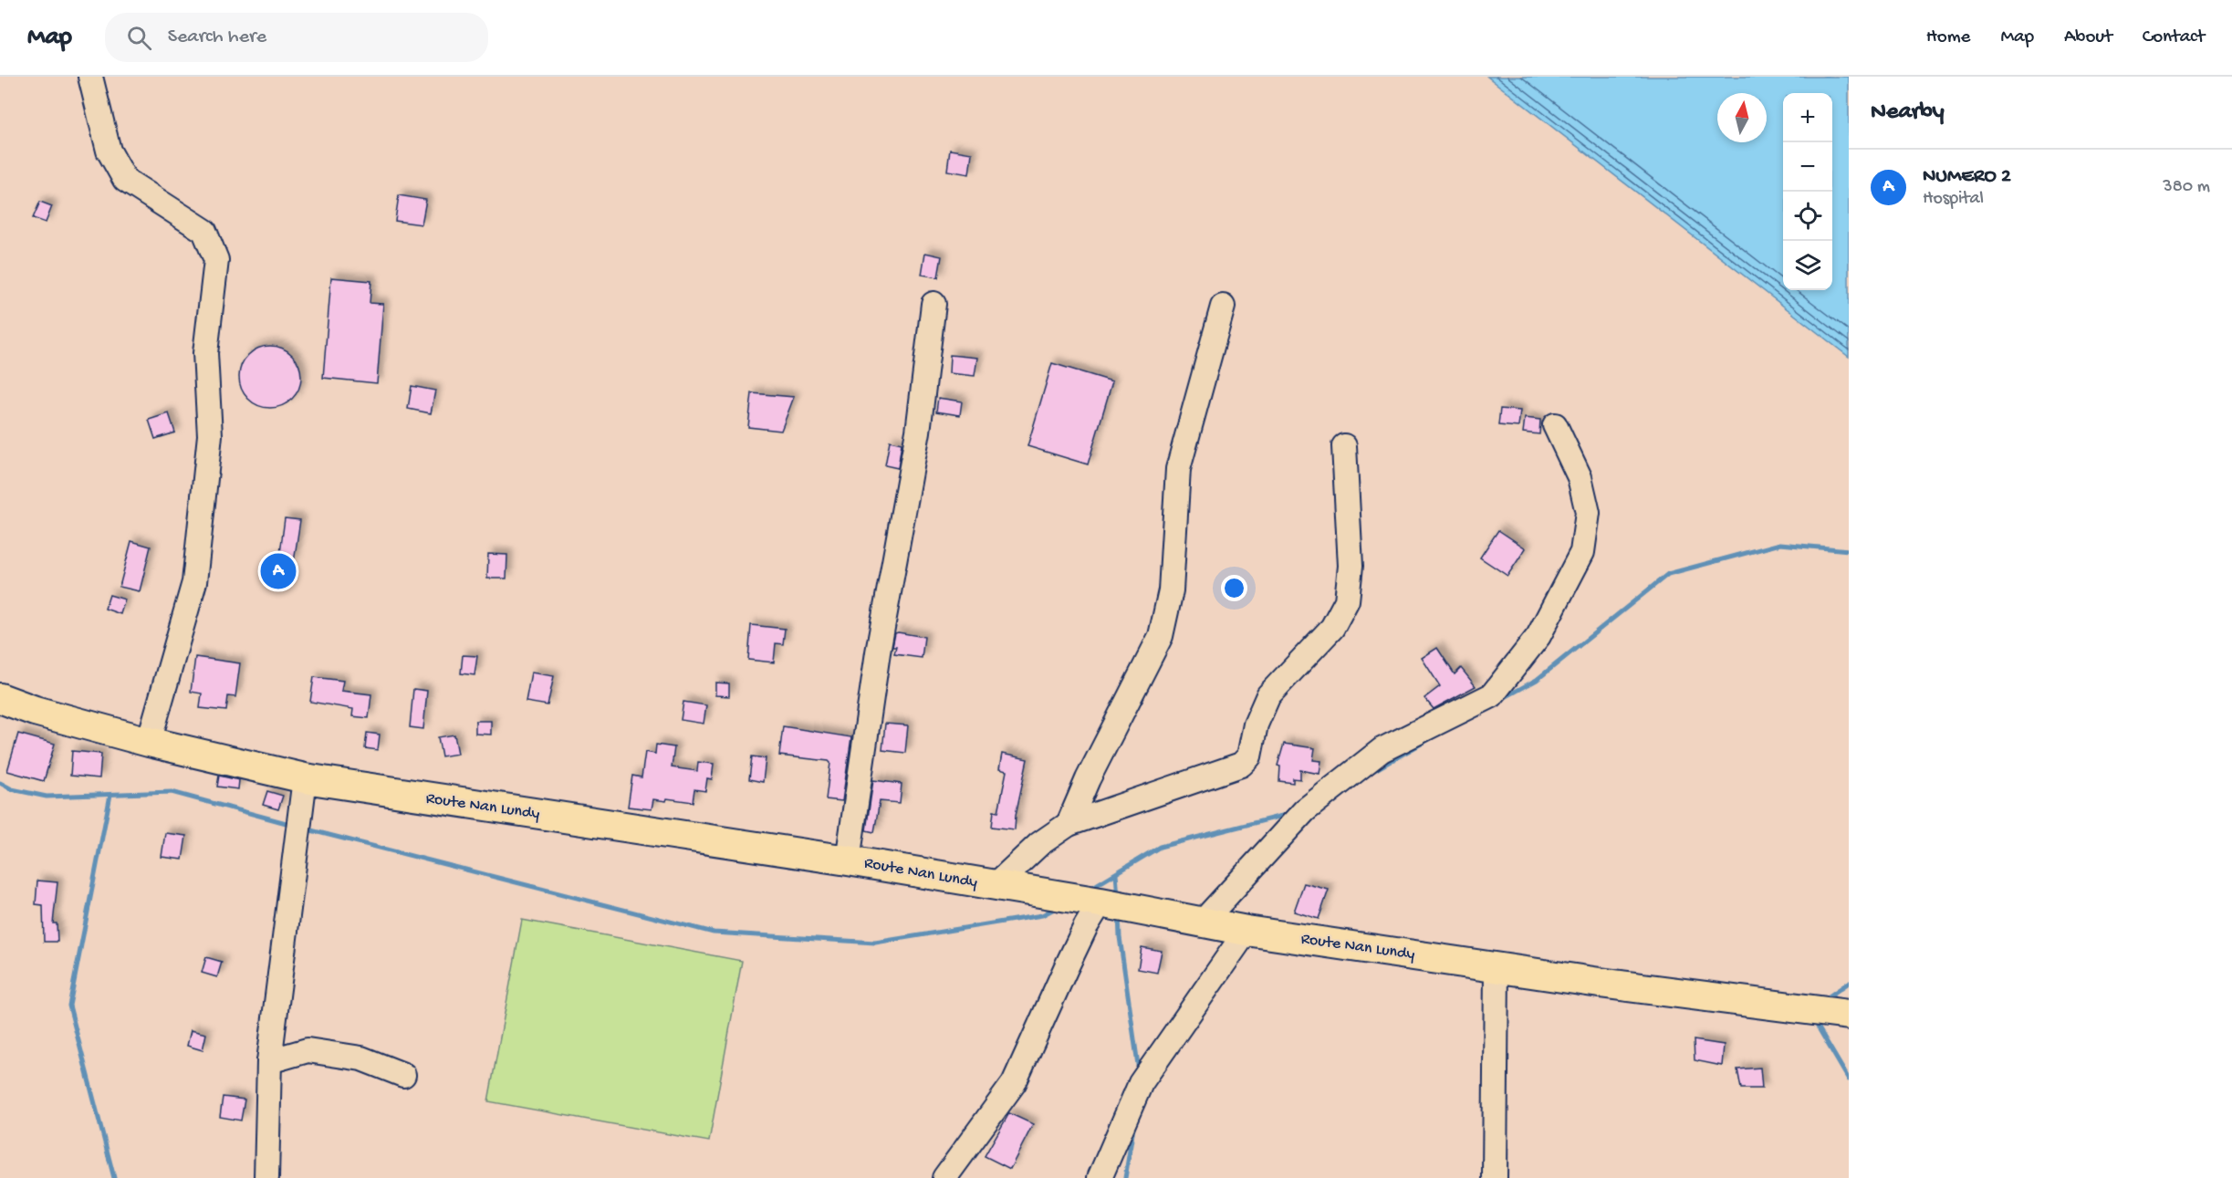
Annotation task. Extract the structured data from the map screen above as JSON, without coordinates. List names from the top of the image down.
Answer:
{
  "streets": {
    "main road": ["Route Nan Lundy"]
  },
  "north": "top",
  "page": {
    "header": "Map",
    "search": "Search here",
    "nav": [
      "Home",
      "Map",
      "About",
      "Contact"
    ],
    "heading": "Nearby",
    "map_buttons": ["+", "−"],
    "list": [
      {
        "mark": "A",
        "name": "NUMERO 2",
        "note": "Hospital",
        "value": "380 m"
      }
    ],
    "pins": "A"
  }
}
